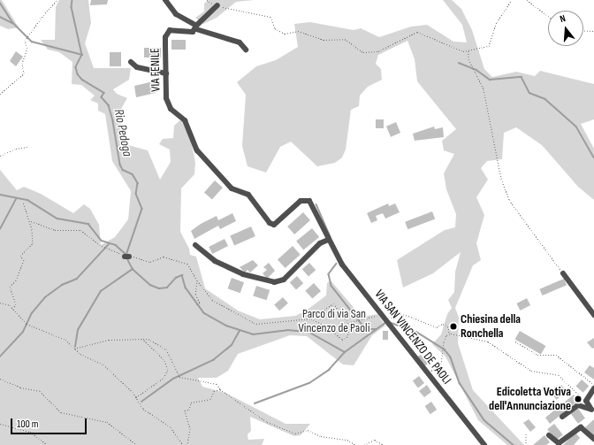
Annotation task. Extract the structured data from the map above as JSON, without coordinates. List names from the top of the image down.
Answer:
{
  "streets": {
    "street": ["VIA FENILE", "VIA SAN VINCENZO DE PAOLI"]
  },
  "crossings": [
    ["VIA FENILE", "VIA SAN VINCENZO DE PAOLI"]
  ],
  "water": ["Rio Pedoga"],
  "parks": ["Parco di via San Vincenzo de Paoli"],
  "places": ["Chiesina della Ronchella", "Edicoletta Votiva dell'Annunciazione"],
  "scale_bar": "100 m",
  "north": "top"
}
